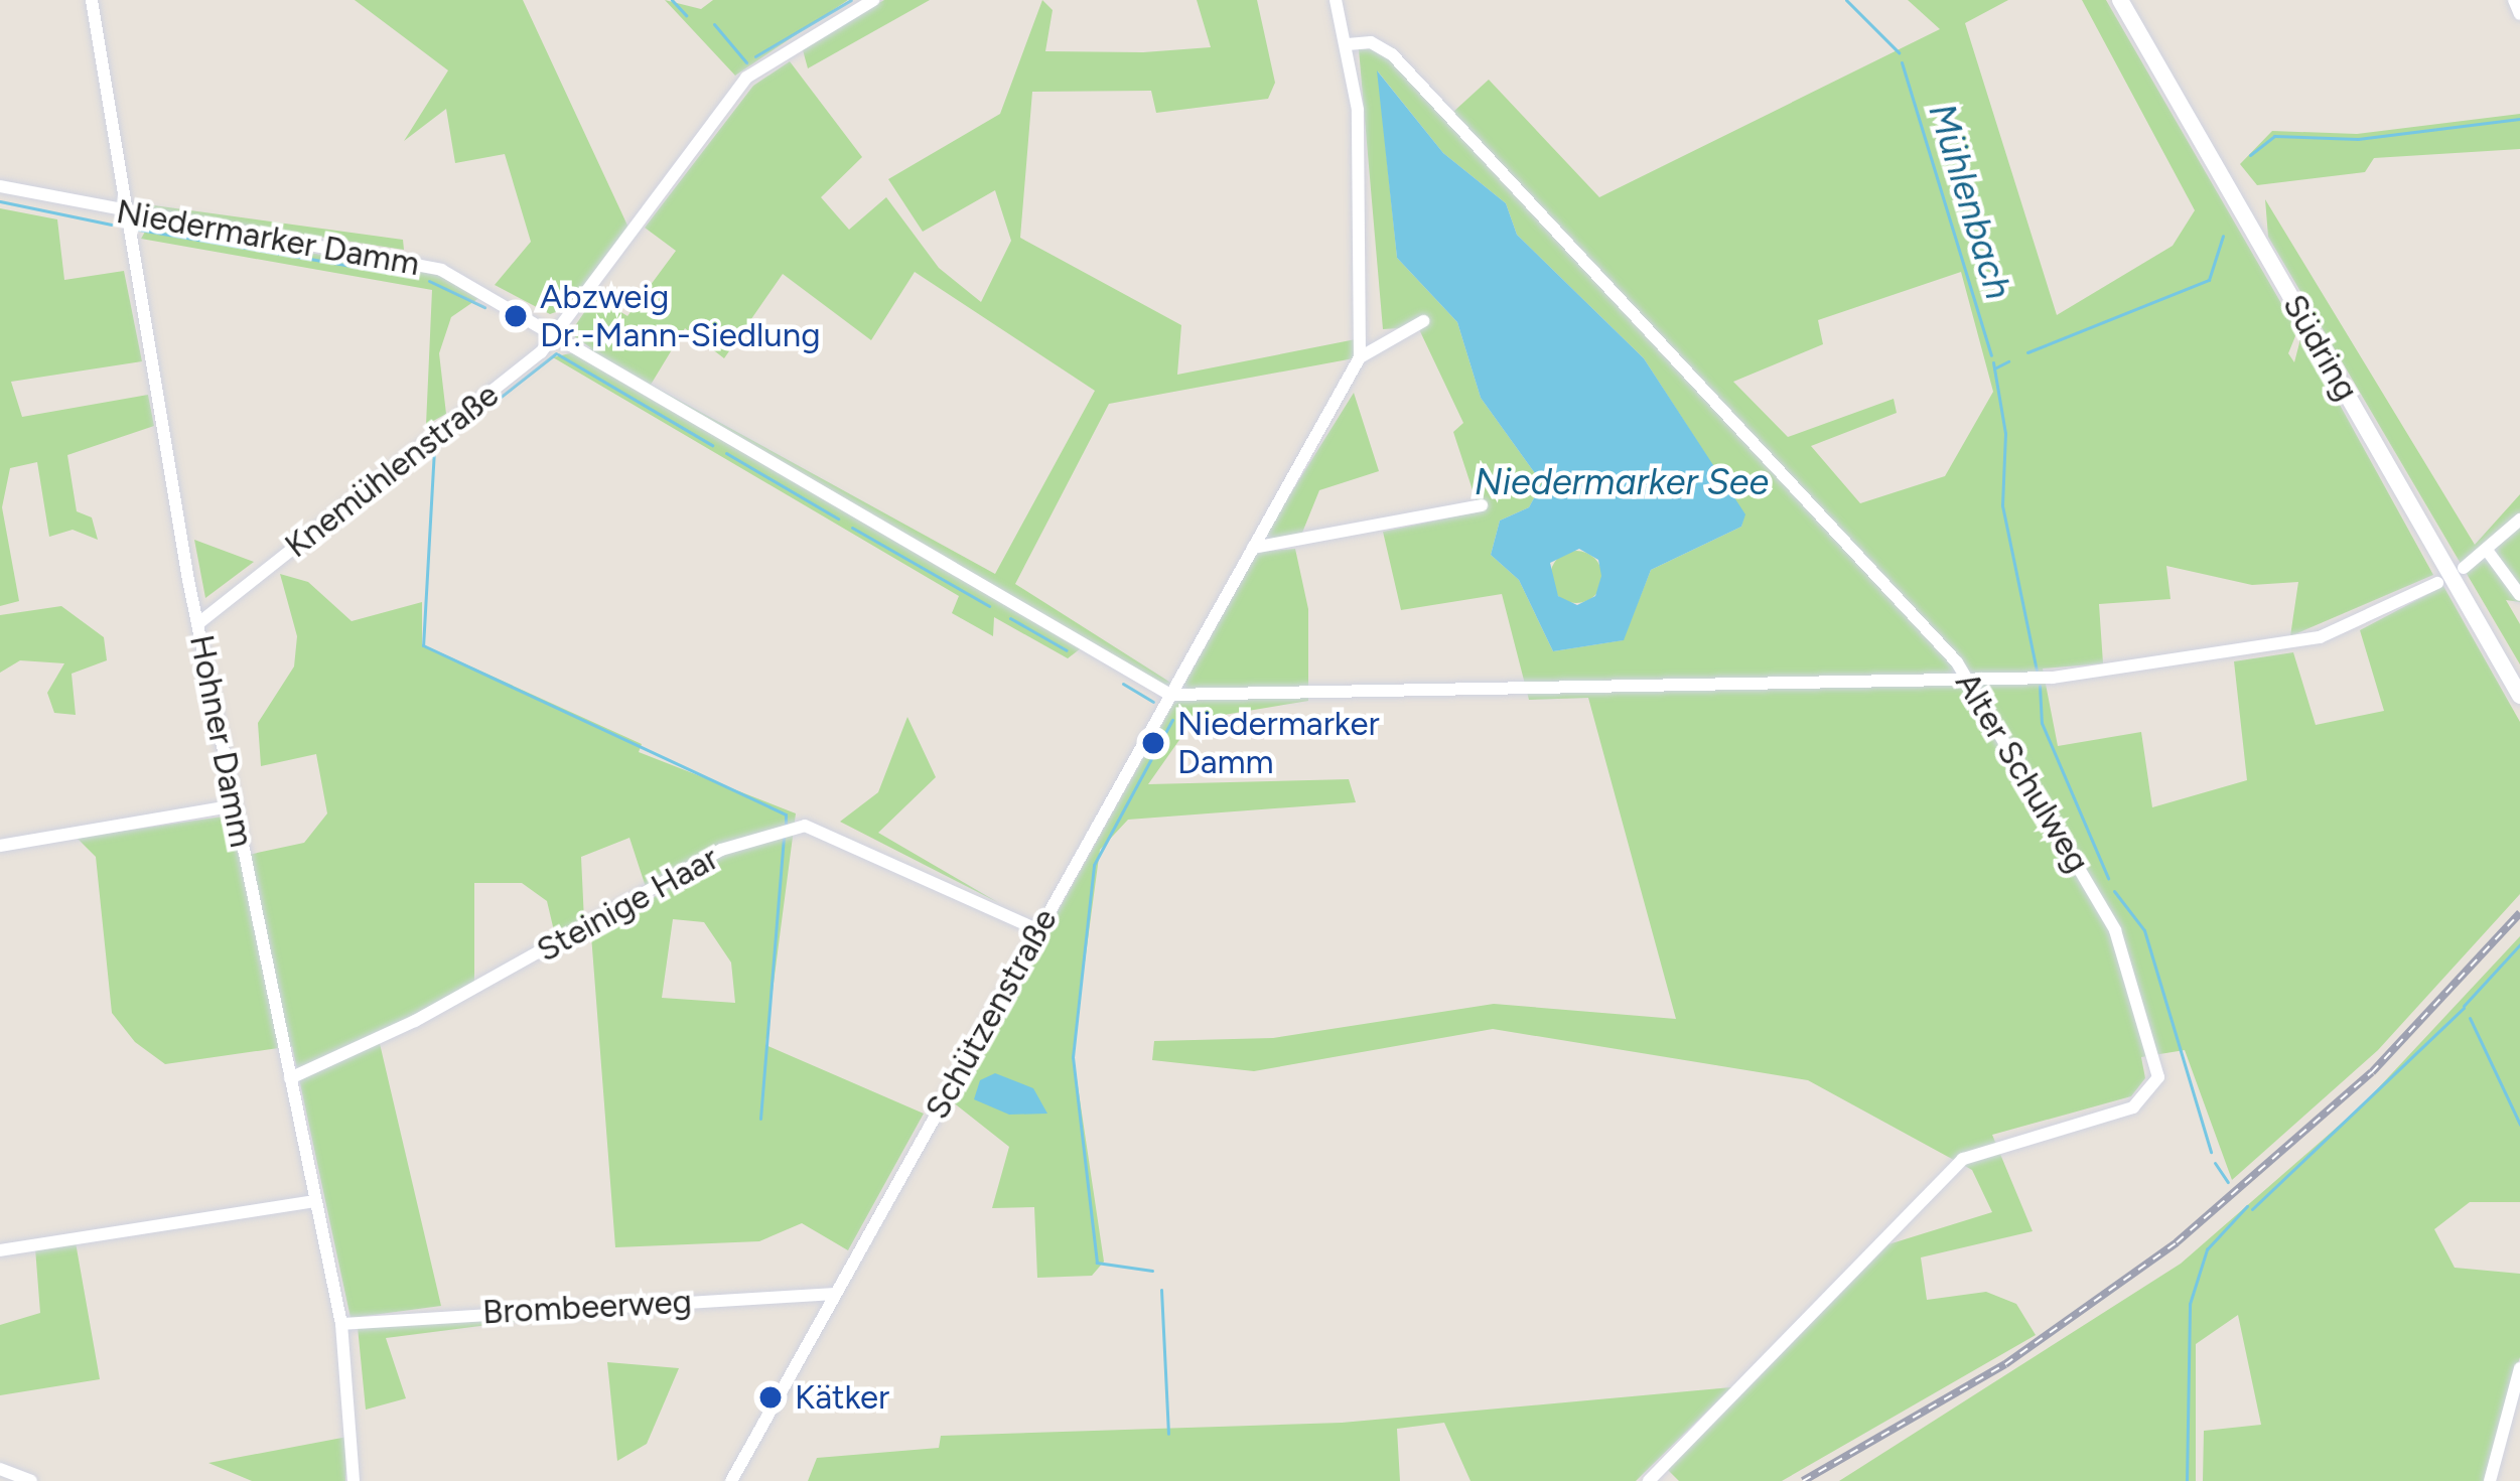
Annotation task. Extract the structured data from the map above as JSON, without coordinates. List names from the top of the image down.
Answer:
{
  "streets": {
    "main road": ["Südring"],
    "street": [
      "Niedermarker Damm",
      "Knemühlenstraße",
      "Hohner Damm",
      "Alter Schulweg",
      "Steinige Haar",
      "Schützenstraße",
      "Brombeerweg"
    ]
  },
  "crossings": [
    ["Niedermarker Damm", "Knemühlenstraße"],
    ["Niedermarker Damm", "Hohner Damm"],
    ["Niedermarker Damm", "Schützenstraße"],
    ["Knemühlenstraße", "Hohner Damm"],
    ["Hohner Damm", "Steinige Haar"],
    ["Hohner Damm", "Brombeerweg"],
    ["Alter Schulweg", "Schützenstraße"],
    ["Steinige Haar", "Schützenstraße"],
    ["Schützenstraße", "Brombeerweg"]
  ],
  "water": ["Mühlenbach", "Niedermarker See"],
  "places": ["Abzweig Dr.-Mann-Siedlung", "Niedermarker Damm", "Kätker"]
}
